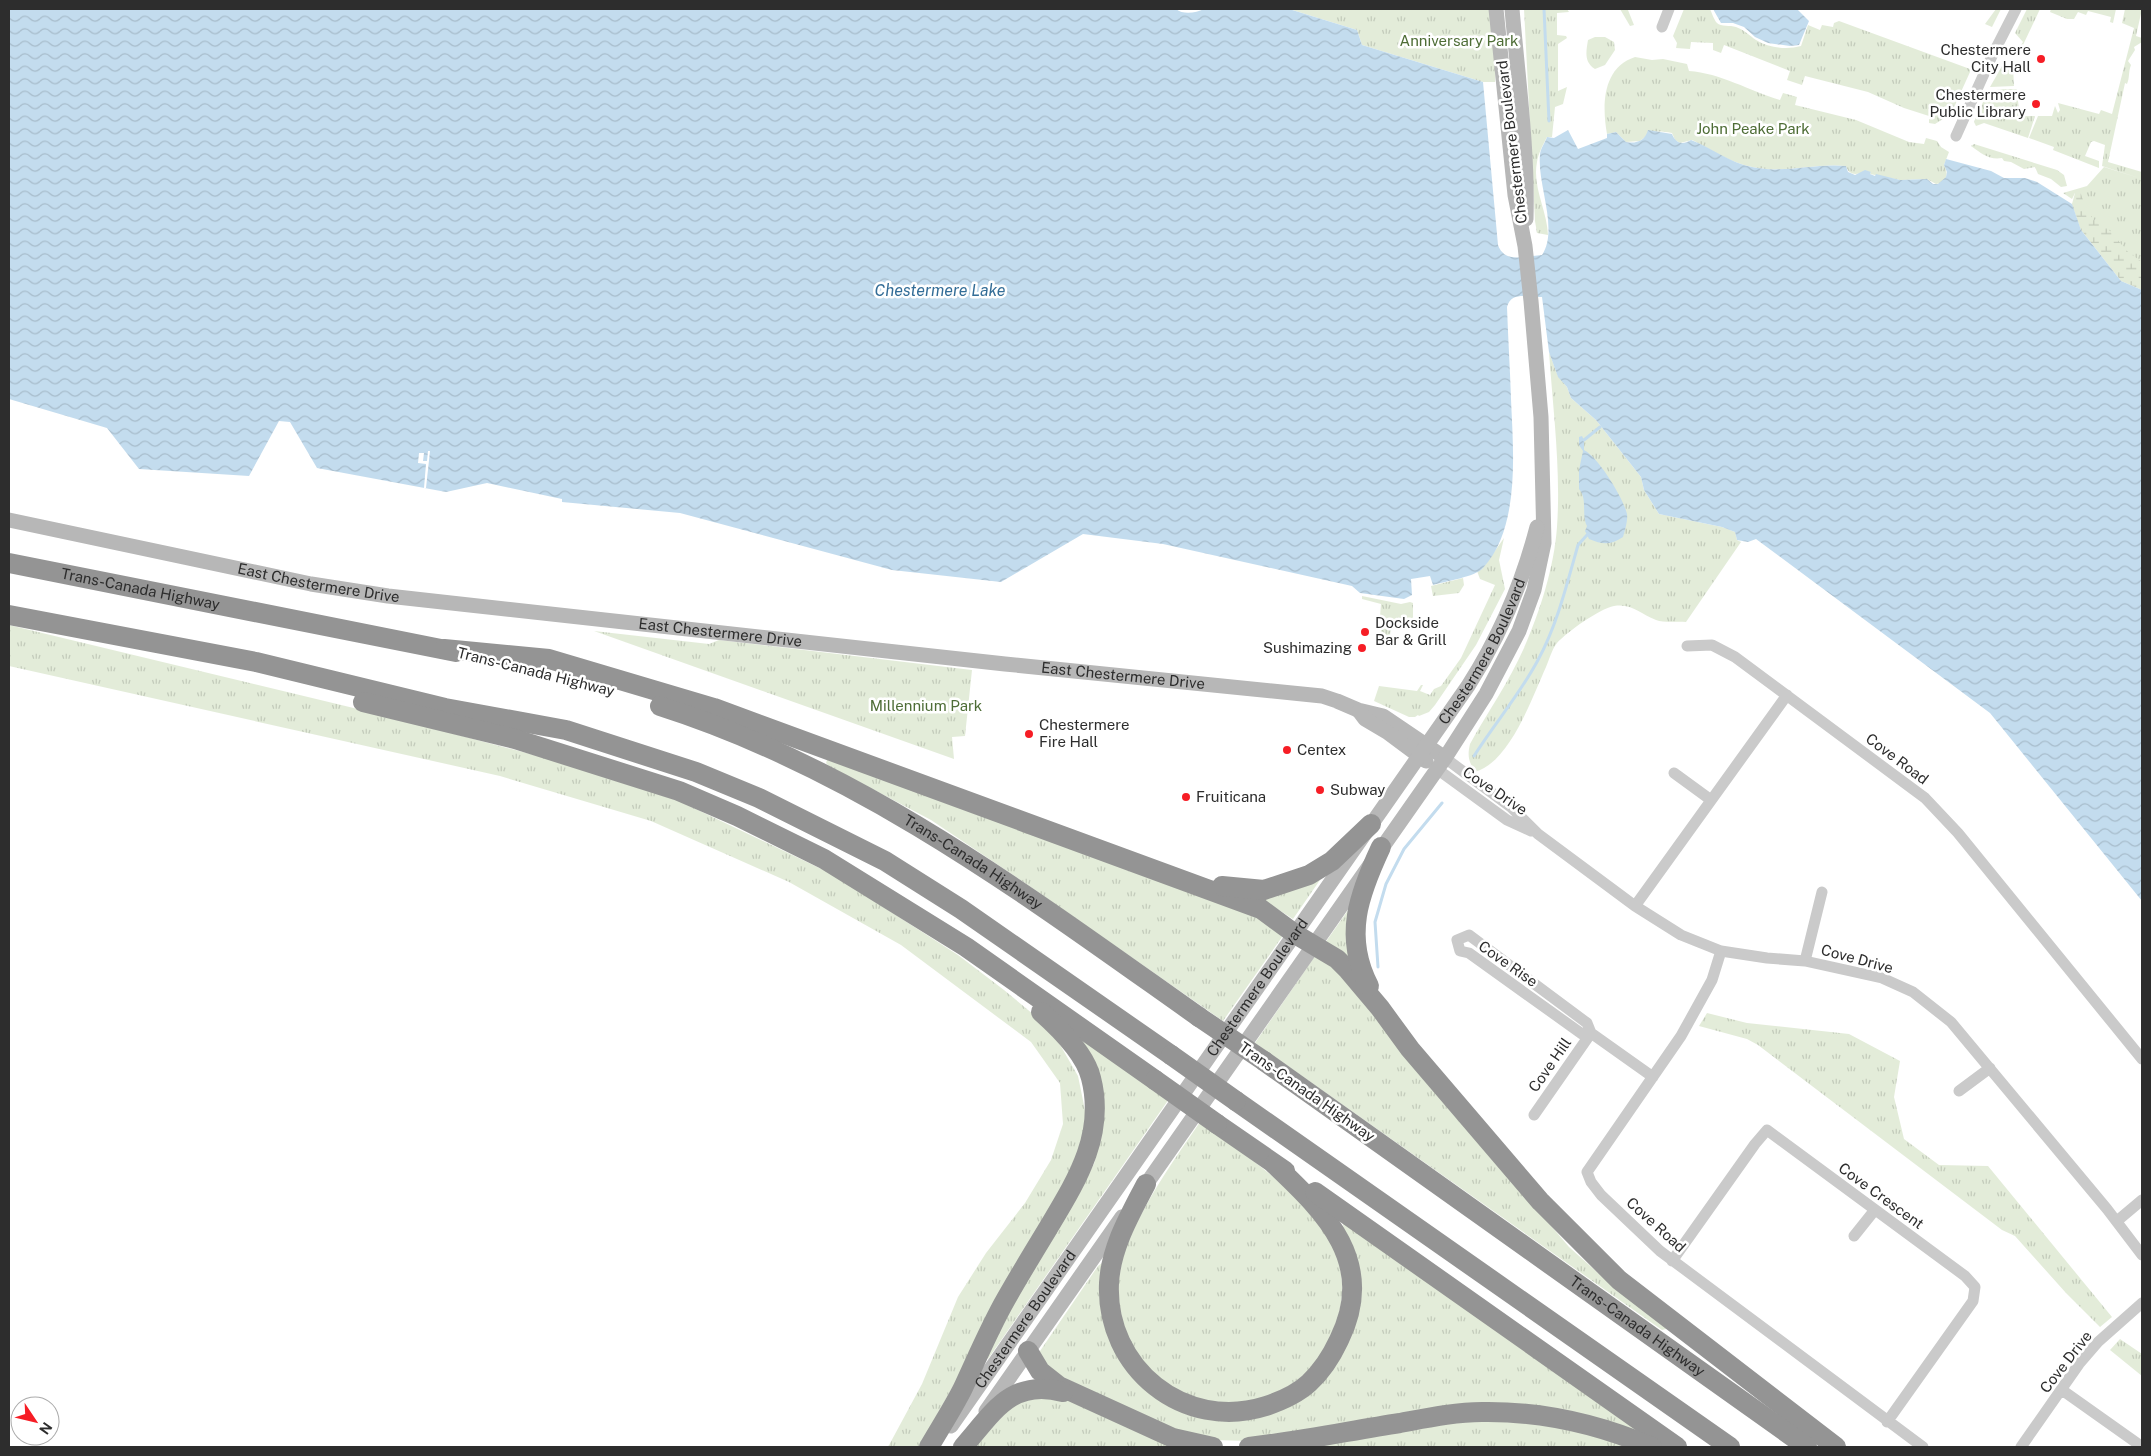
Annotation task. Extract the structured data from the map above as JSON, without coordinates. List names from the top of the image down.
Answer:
{
  "streets": {
    "highway": ["Trans-Canada Highway"],
    "main road": ["Chestermere Boulevard", "East Chestermere Drive"],
    "street": [
      "Cove Road",
      "Cove Drive",
      "Cove Rise",
      "Cove Hill",
      "Cove Crescent"
    ]
  },
  "crossings": [
    ["Chestermere Boulevard", "East Chestermere Drive"],
    ["Chestermere Boulevard", "Cove Drive"],
    ["East Chestermere Drive", "Cove Drive"],
    ["Cove Road", "Cove Drive"],
    ["Cove Road", "Cove Rise"],
    ["Cove Road", "Cove Crescent"],
    ["Cove Rise", "Cove Hill"]
  ],
  "water": ["Chestermere Lake"],
  "parks": ["Anniversary Park", "John Peake Park", "Millennium Park"],
  "places": [
    "Chestermere City Hall",
    "Chestermere Public Library",
    "Dockside Bar & Grill",
    "Sushimazing",
    "Chestermere Fire Hall",
    "Centex",
    "Subway",
    "Fruiticana"
  ],
  "north": "bottom right"
}
